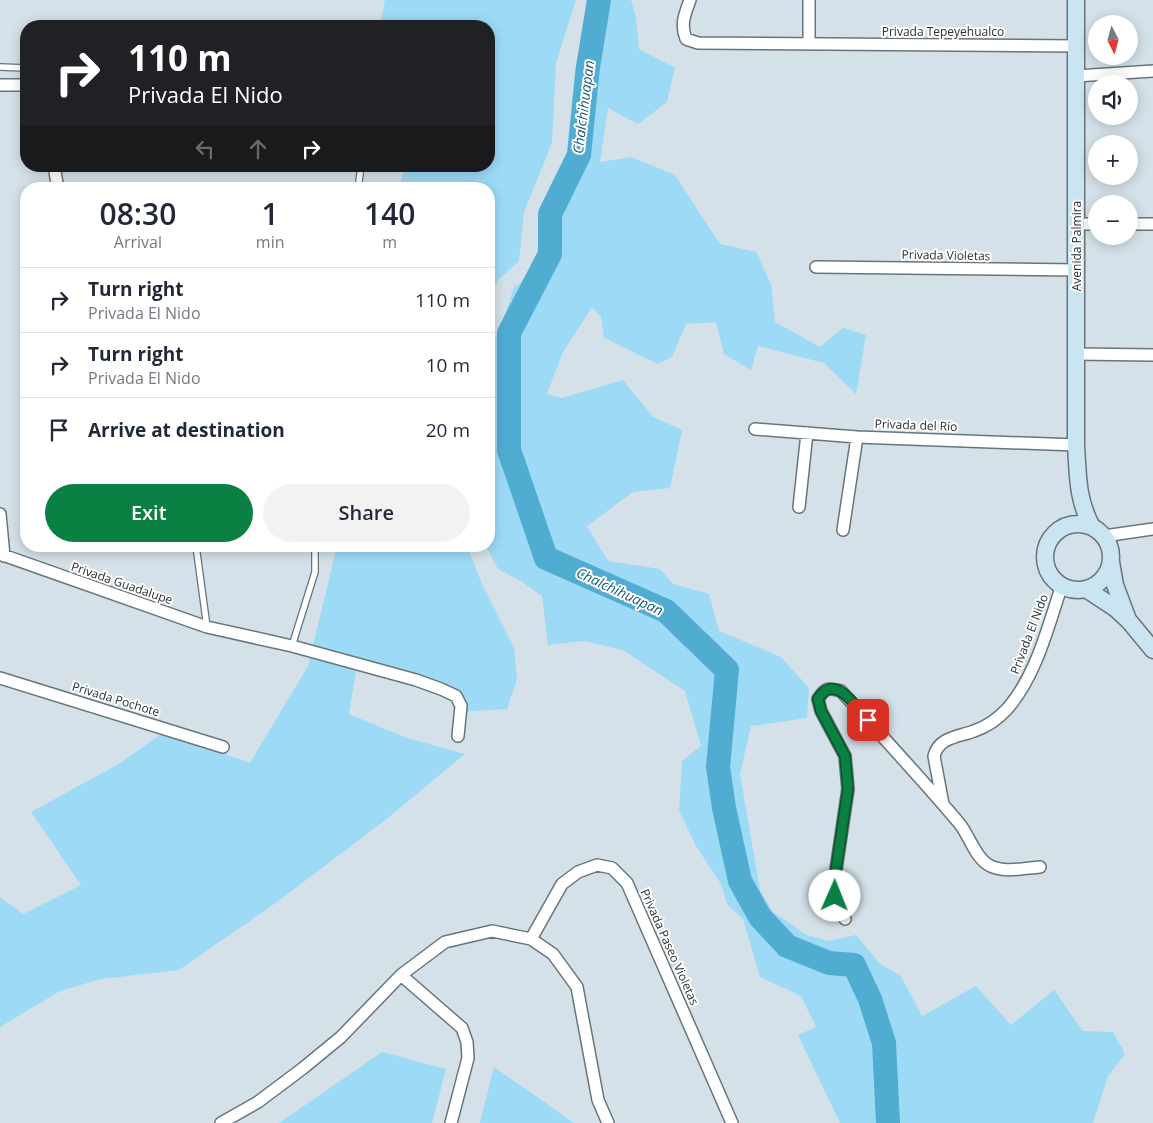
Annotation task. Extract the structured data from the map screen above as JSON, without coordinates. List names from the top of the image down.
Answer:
{
  "streets": {
    "main road": ["Avenida Palmira"],
    "street": [
      "Privada Tepeyehualco",
      "Privada Violetas",
      "Privada del Río",
      "Privada Guadalupe",
      "Privada El Nido",
      "Privada Pochote",
      "Privada Paseo Violetas"
    ]
  },
  "crossings": [
    ["Privada Tepeyehualco", "Avenida Palmira"],
    ["Avenida Palmira", "Privada Violetas"],
    ["Avenida Palmira", "Privada del Río"],
    ["Avenida Palmira", "Privada El Nido"]
  ],
  "water": ["Chalchihuapan"],
  "north": "bottom",
  "page": {
    "map_buttons": ["+", "−"],
    "turn": ["110 m", "Privada El Nido"],
    "eta": [
      "08:30",
      "Arrival",
      "1",
      "min",
      "140",
      "m"
    ],
    "list": [
      {
        "name": "Turn right",
        "note": "Privada El Nido",
        "value": "110 m"
      },
      {
        "name": "Turn right",
        "note": "Privada El Nido",
        "value": "10 m"
      },
      {
        "name": "Arrive at destination",
        "value": "20 m"
      }
    ],
    "buttons": ["Exit", "Share"]
  }
}
